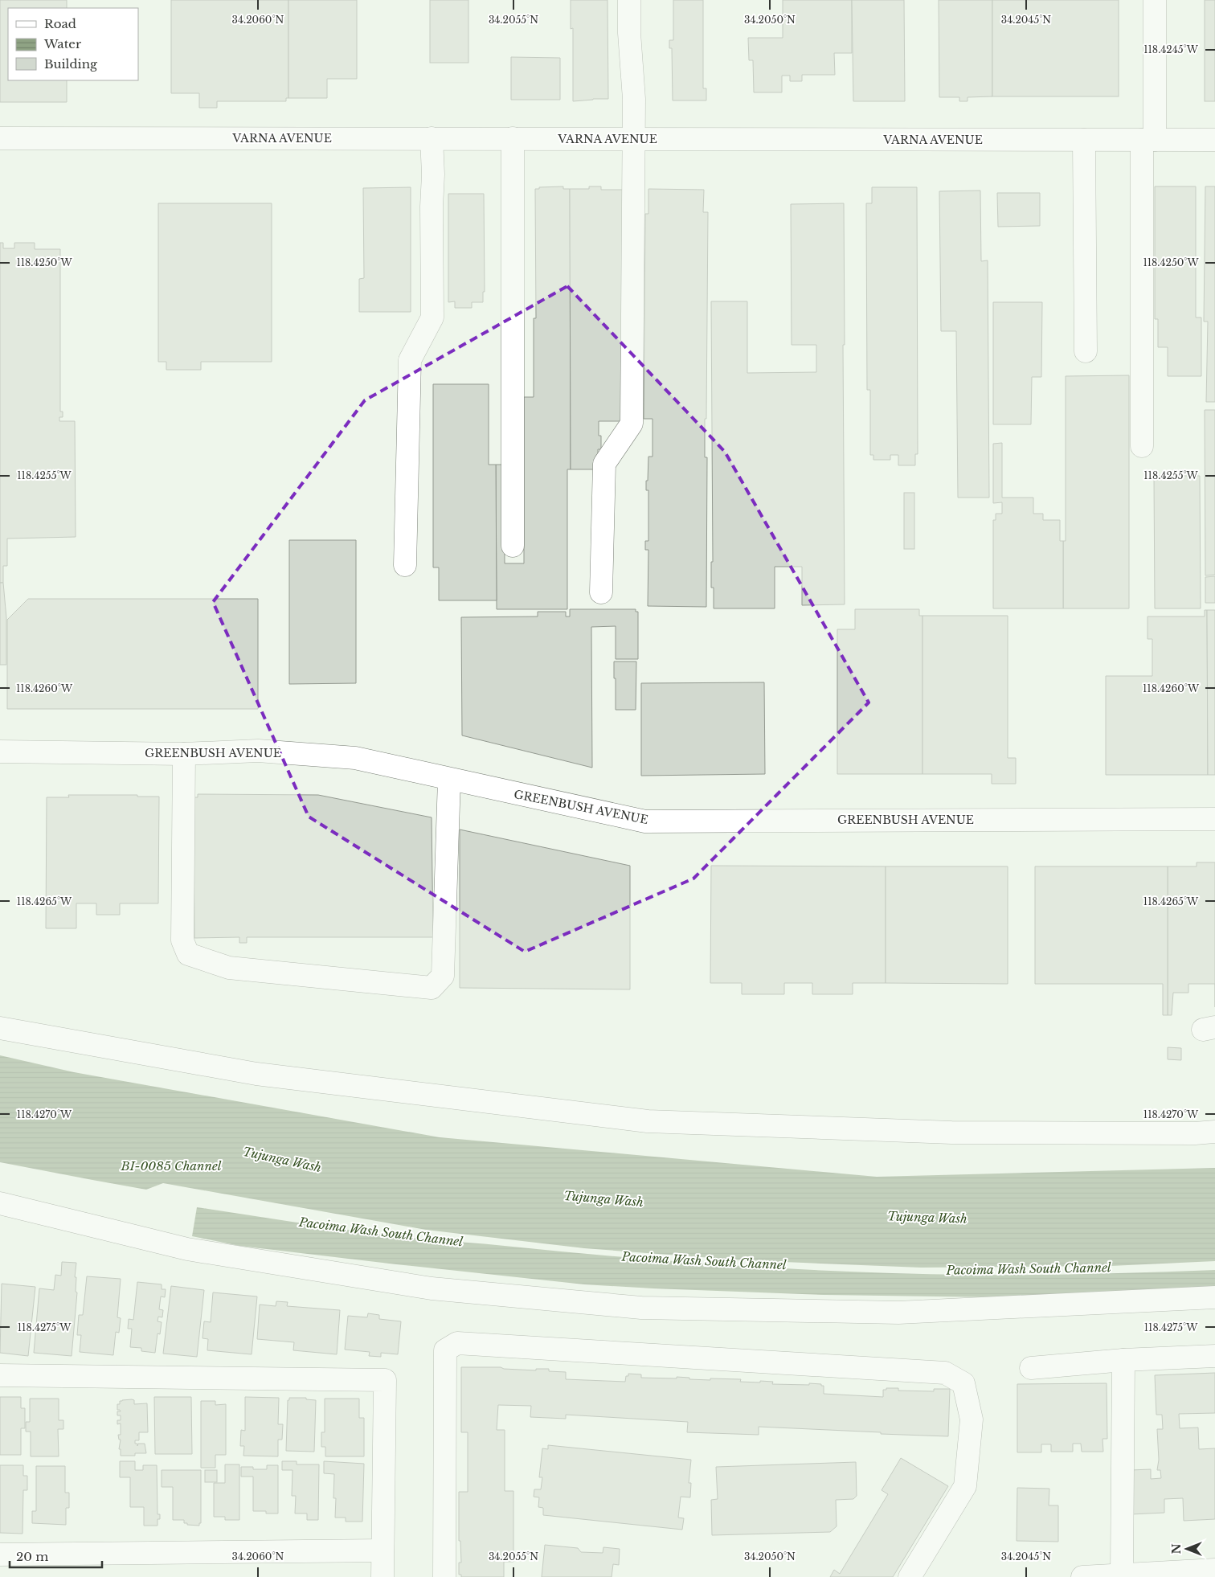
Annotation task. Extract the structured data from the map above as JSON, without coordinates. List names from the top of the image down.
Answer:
{
  "streets": {
    "street": ["VARNA AVENUE", "GREENBUSH AVENUE"]
  },
  "water": ["Tujunga Wash", "BI-0085 Channel", "Pacoima Wash South Channel"],
  "legend": ["Road", "Water", "Building"],
  "scale_bar": "20 m",
  "north": "left",
  "coordinates": [
    "34.2060°N",
    "34.2055°N",
    "34.2050°N",
    "34.2045°N",
    "118.4245°W",
    "118.4250°W",
    "118.4255°W",
    "118.4260°W",
    "118.4265°W",
    "118.4270°W",
    "118.4275°W"
  ]
}
